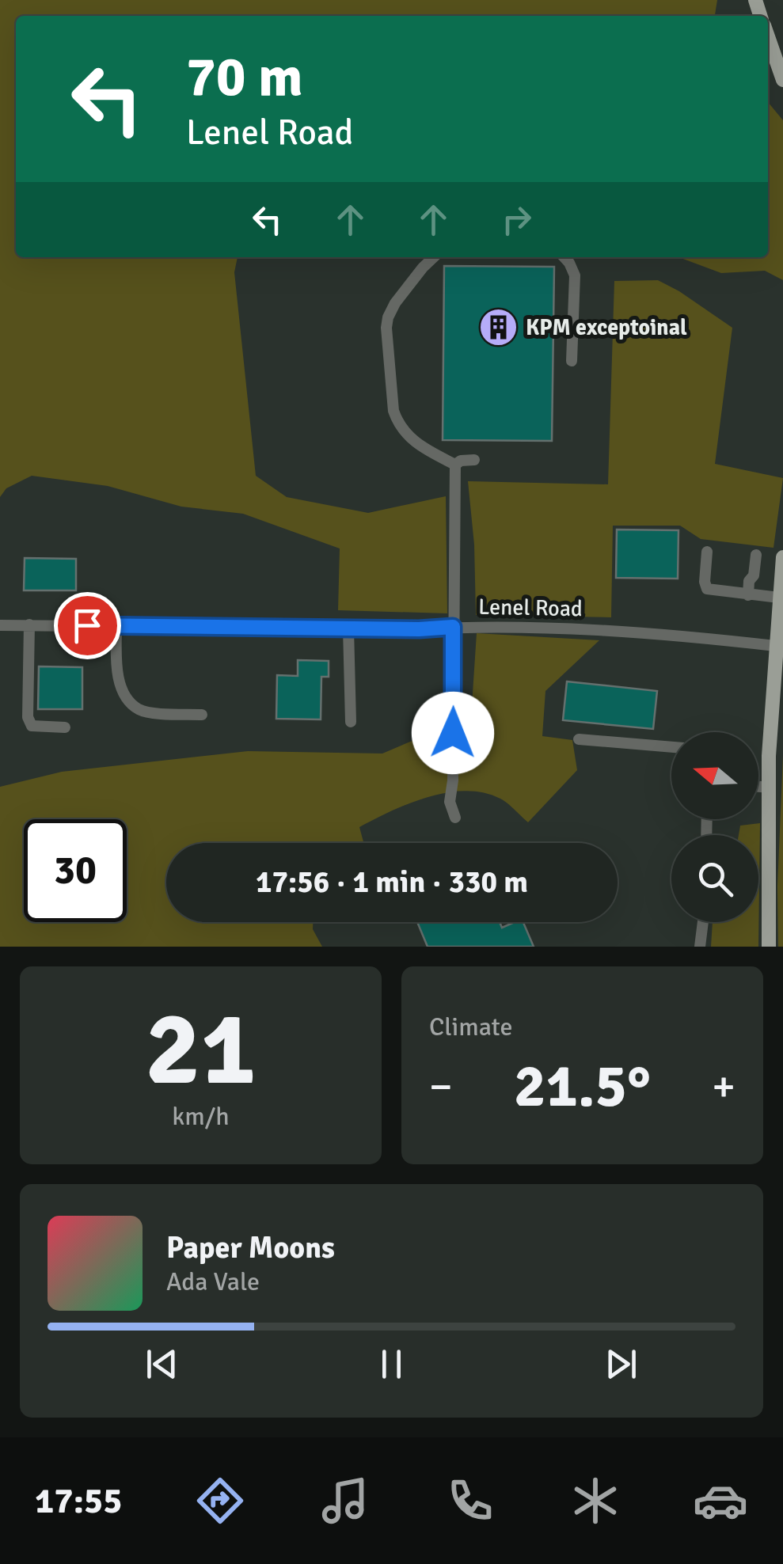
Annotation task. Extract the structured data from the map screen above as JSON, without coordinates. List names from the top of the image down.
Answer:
{
  "streets": {
    "street": ["Lenel Road"]
  },
  "places": {
    "building": ["KPM exceptoinal"]
  },
  "north": "left",
  "page": {
    "turn": ["70 m", "Lenel Road"],
    "limit": "30",
    "trip": "17:56 · 1 min · 330 m",
    "tile": [
      ["21", "km/h"],
      "Climate"
    ],
    "heat": ["−", "21.5°", "+"],
    "song": ["Paper Moons", "Ada Vale"],
    "tabs": "17:55"
  }
}
